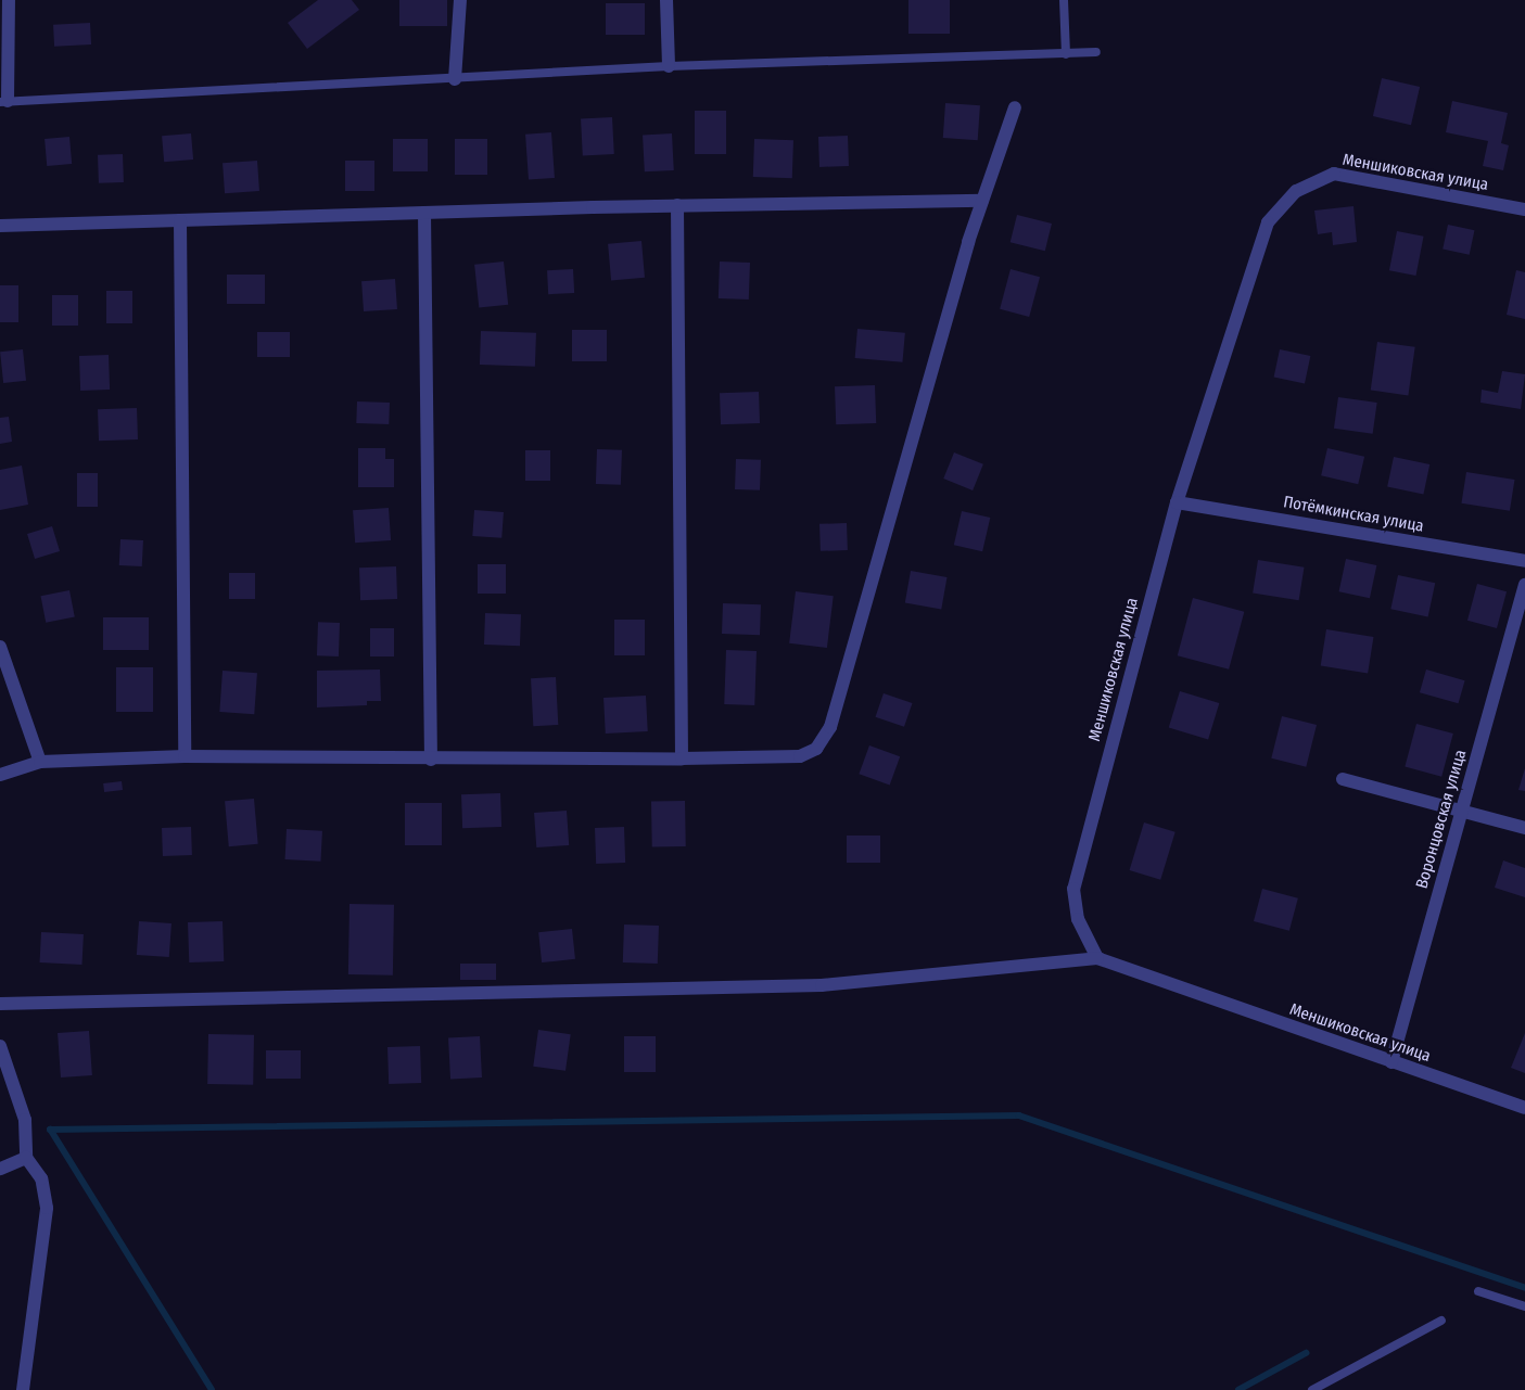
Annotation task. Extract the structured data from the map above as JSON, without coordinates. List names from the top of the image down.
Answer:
{
  "streets": {
    "street": ["Меншиковская улица", "Потёмкинская улица", "Воронцовская улица"]
  },
  "crossings": [
    ["Меншиковская улица", "Потёмкинская улица"],
    ["Меншиковская улица", "Воронцовская улица"]
  ]
}
